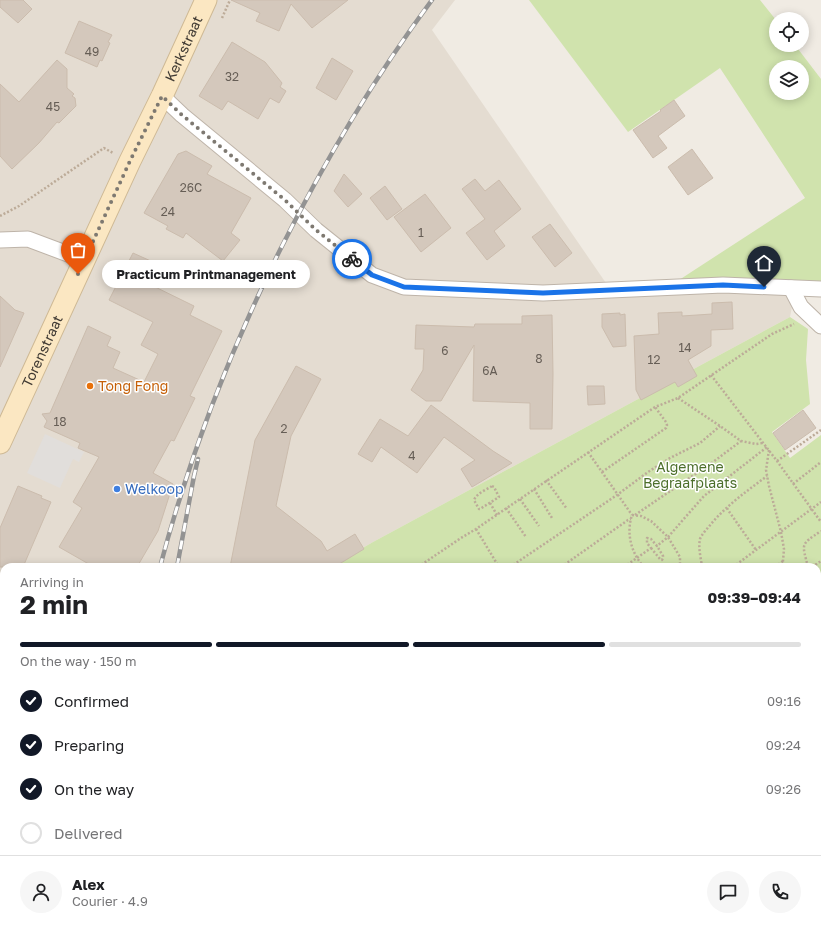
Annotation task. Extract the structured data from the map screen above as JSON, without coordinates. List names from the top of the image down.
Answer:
{
  "streets": {
    "main road": ["Kerkstraat", "Torenstraat"]
  },
  "crossings": [
    ["Kerkstraat", "Torenstraat"]
  ],
  "parks": ["Algemene Begraafplaats"],
  "places": ["Practicum Printmanagement", "Tong Fong", "Welkoop"],
  "house_numbers": [
    "49",
    "32",
    "45",
    "26C",
    "24",
    "1",
    "14",
    "6",
    "8",
    "12",
    "6A",
    "18",
    "2",
    "4"
  ],
  "page": {
    "bubble": "Practicum Printmanagement",
    "heading": ["2 min", "Arriving in", "09:39–09:44"],
    "panel": ["Alex", "Courier · 4.9"],
    "bar": "On the way · 150 m",
    "list": [
      ["Confirmed", "09:16"],
      ["Preparing", "09:24"],
      ["On the way", "09:26"],
      "Delivered"
    ]
  }
}
